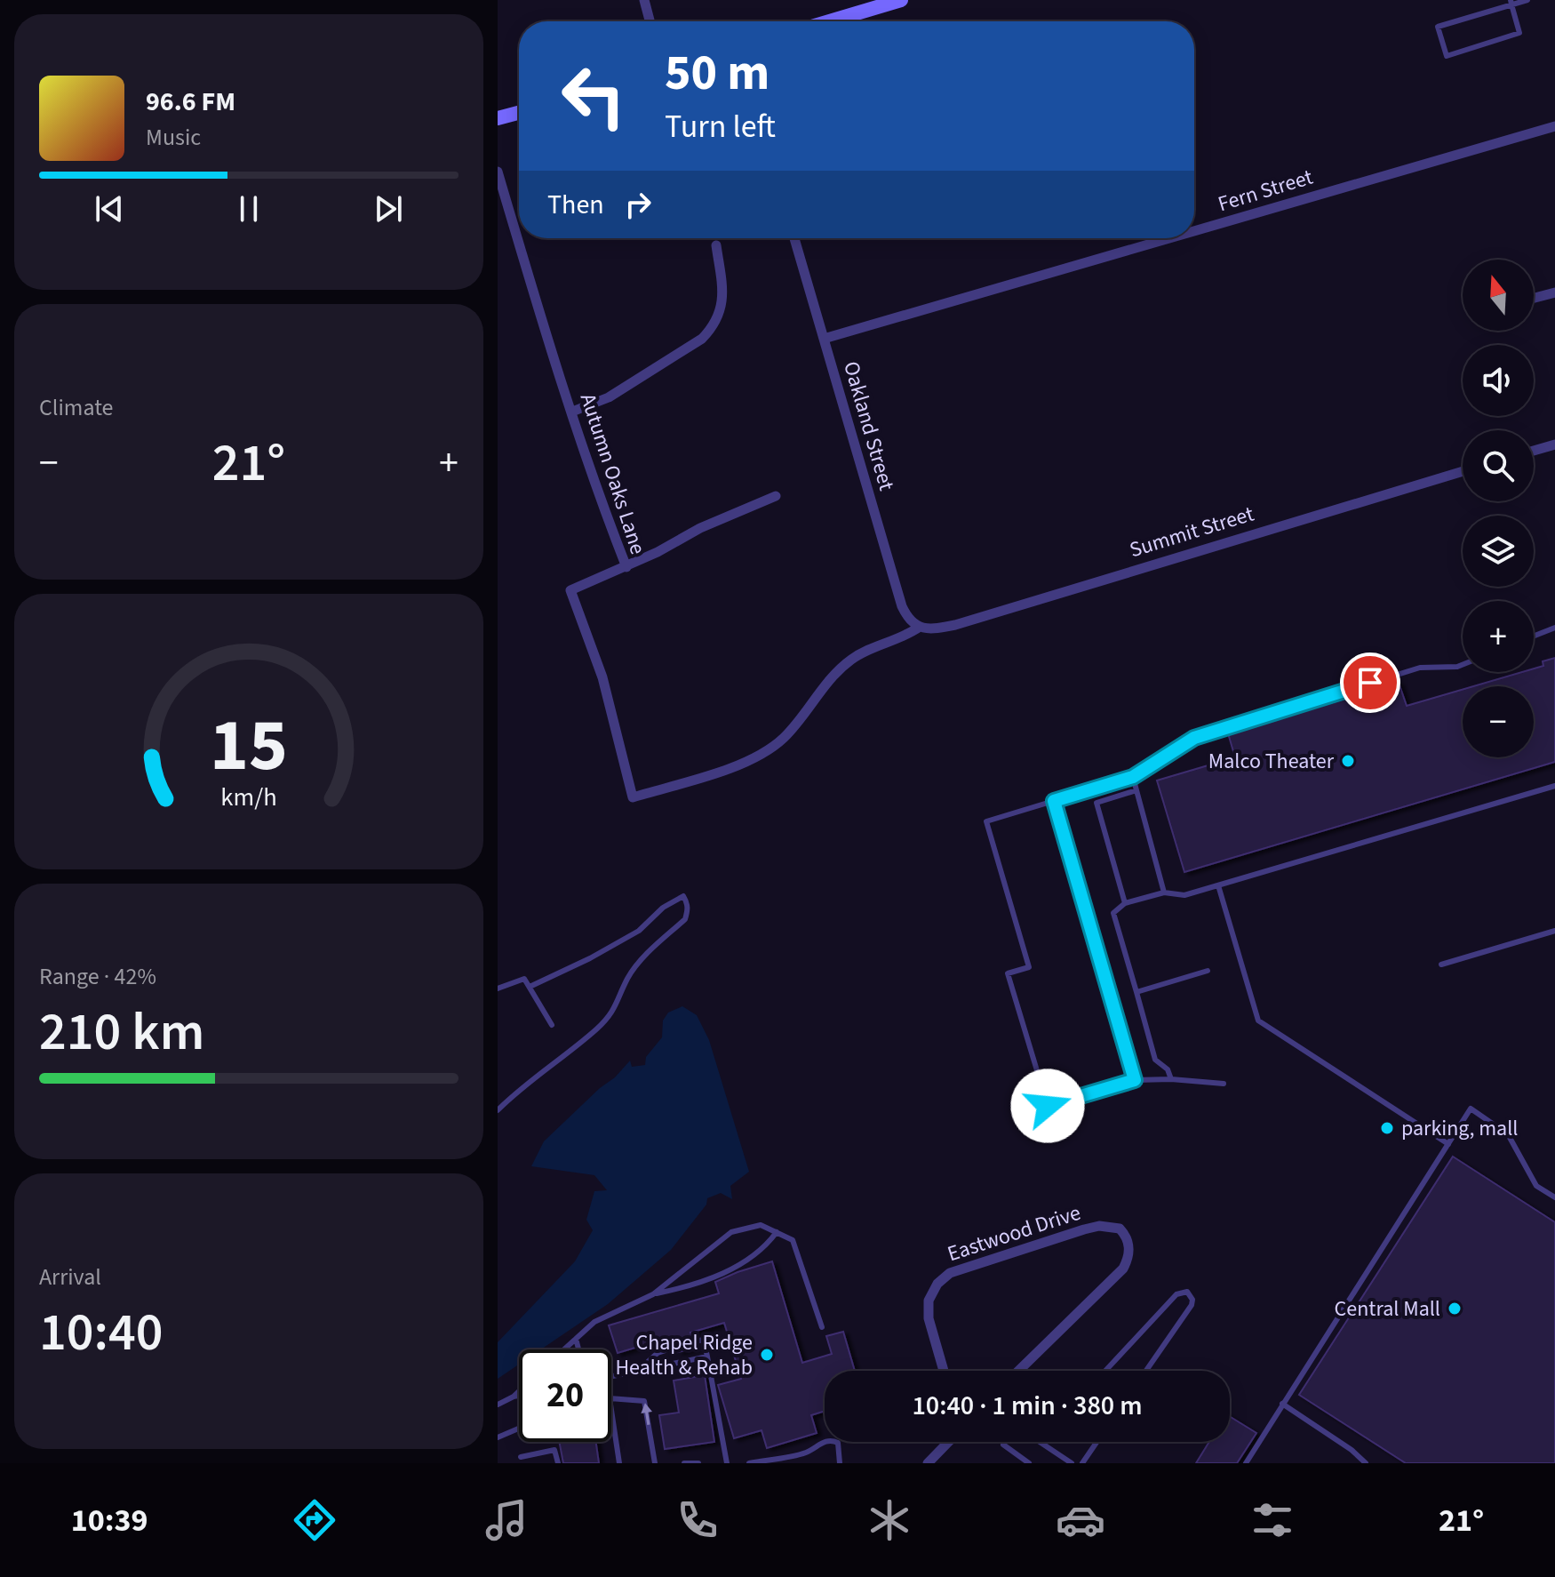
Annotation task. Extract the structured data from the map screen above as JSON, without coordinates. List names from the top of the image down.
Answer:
{
  "streets": {
    "street": [
      "Fern Street",
      "Oakland Street",
      "Autumn Oaks Lane",
      "Summit Street",
      "Eastwood Drive"
    ]
  },
  "crossings": [
    ["Fern Street", "Oakland Street"],
    ["Oakland Street", "Autumn Oaks Lane"],
    ["Oakland Street", "Summit Street"],
    ["Autumn Oaks Lane", "Summit Street"]
  ],
  "places": [
    "Malco Theater",
    "parking, mall",
    "Central Mall",
    "Chapel Ridge Health & Rehab"
  ],
  "north": "top",
  "page": {
    "turn": ["50 m", "Turn left"],
    "song": ["96.6 FM", "Music"],
    "then": "Then",
    "map_buttons": ["+", "−"],
    "tile": [
      "Climate",
      ["Range · 42%", "210 km"],
      ["Arrival", "10:40"]
    ],
    "heat": ["−", "21°", "+"],
    "limit": "20",
    "trip": "10:40 · 1 min · 380 m",
    "tabs": ["10:39", "21°"],
    "gauge": ["15", "km/h"]
  }
}
